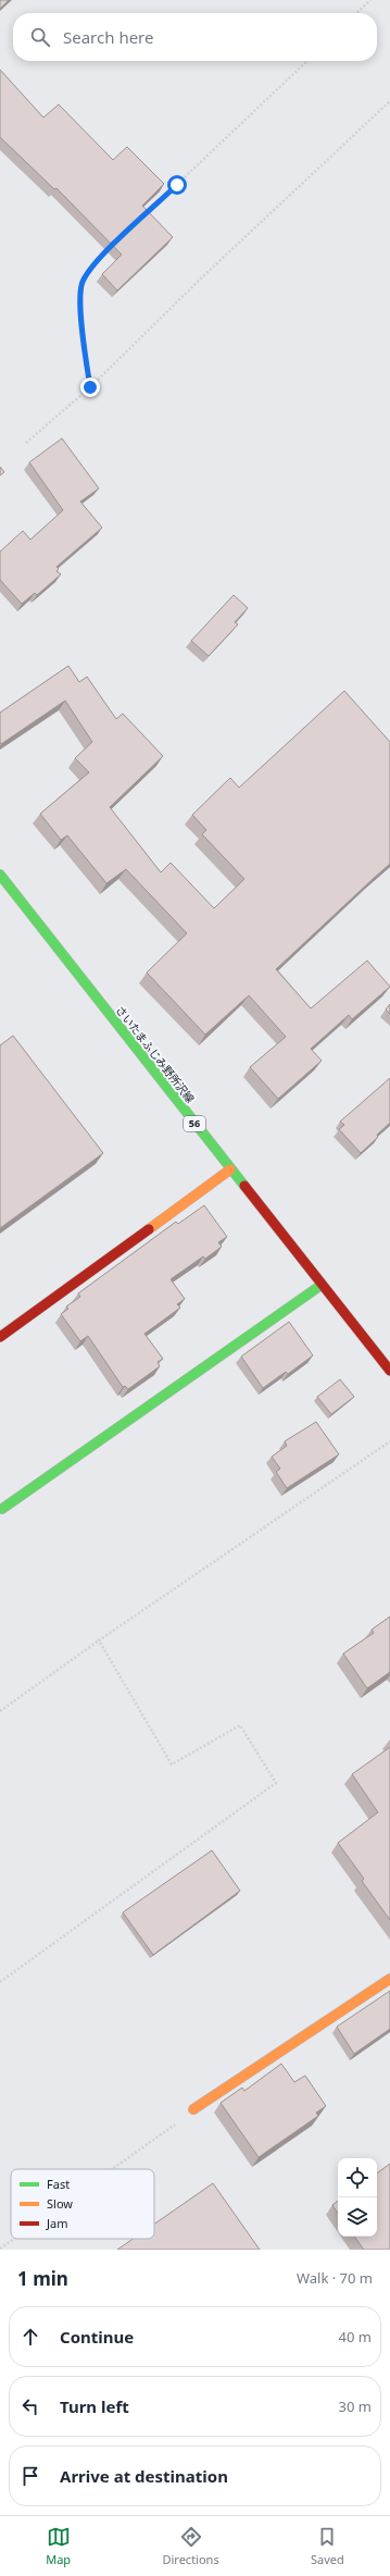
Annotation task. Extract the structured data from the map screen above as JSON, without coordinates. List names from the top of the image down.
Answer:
{
  "streets": {
    "street": ["さいたまふじみ野所沢線", "56"]
  },
  "legend": ["Fast", "Slow", "Jam"],
  "page": {
    "search": "Search here",
    "heading": ["1 min", "Walk · 70 m"],
    "list": [
      ["Continue", "40 m"],
      ["Turn left", "30 m"],
      "Arrive at destination"
    ],
    "nav": ["Map", "Directions", "Saved"]
  }
}
